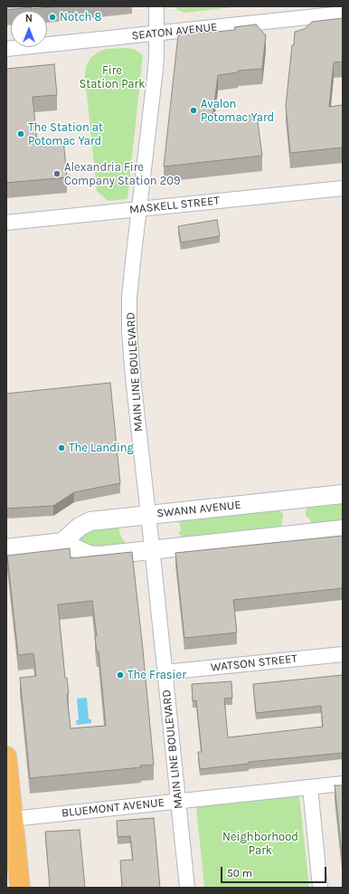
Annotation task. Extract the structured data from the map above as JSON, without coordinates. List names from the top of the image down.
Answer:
{
  "streets": {
    "street": [
      "SEATON AVENUE",
      "MASKELL STREET",
      "MAIN LINE BOULEVARD",
      "SWANN AVENUE",
      "WATSON STREET",
      "BLUEMONT AVENUE"
    ]
  },
  "crossings": [
    ["SEATON AVENUE", "MAIN LINE BOULEVARD"],
    ["MASKELL STREET", "MAIN LINE BOULEVARD"],
    ["MAIN LINE BOULEVARD", "SWANN AVENUE"],
    ["MAIN LINE BOULEVARD", "WATSON STREET"],
    ["MAIN LINE BOULEVARD", "BLUEMONT AVENUE"]
  ],
  "parks": ["Fire Station Park", "Neighborhood Park"],
  "places": [
    "Notch 8",
    "Avalon Potomac Yard",
    "The Station at Potomac Yard",
    "Alexandria Fire Company Station 209",
    "The Landing",
    "The Frasier"
  ],
  "scale_bar": "50 m",
  "north": "top"
}
